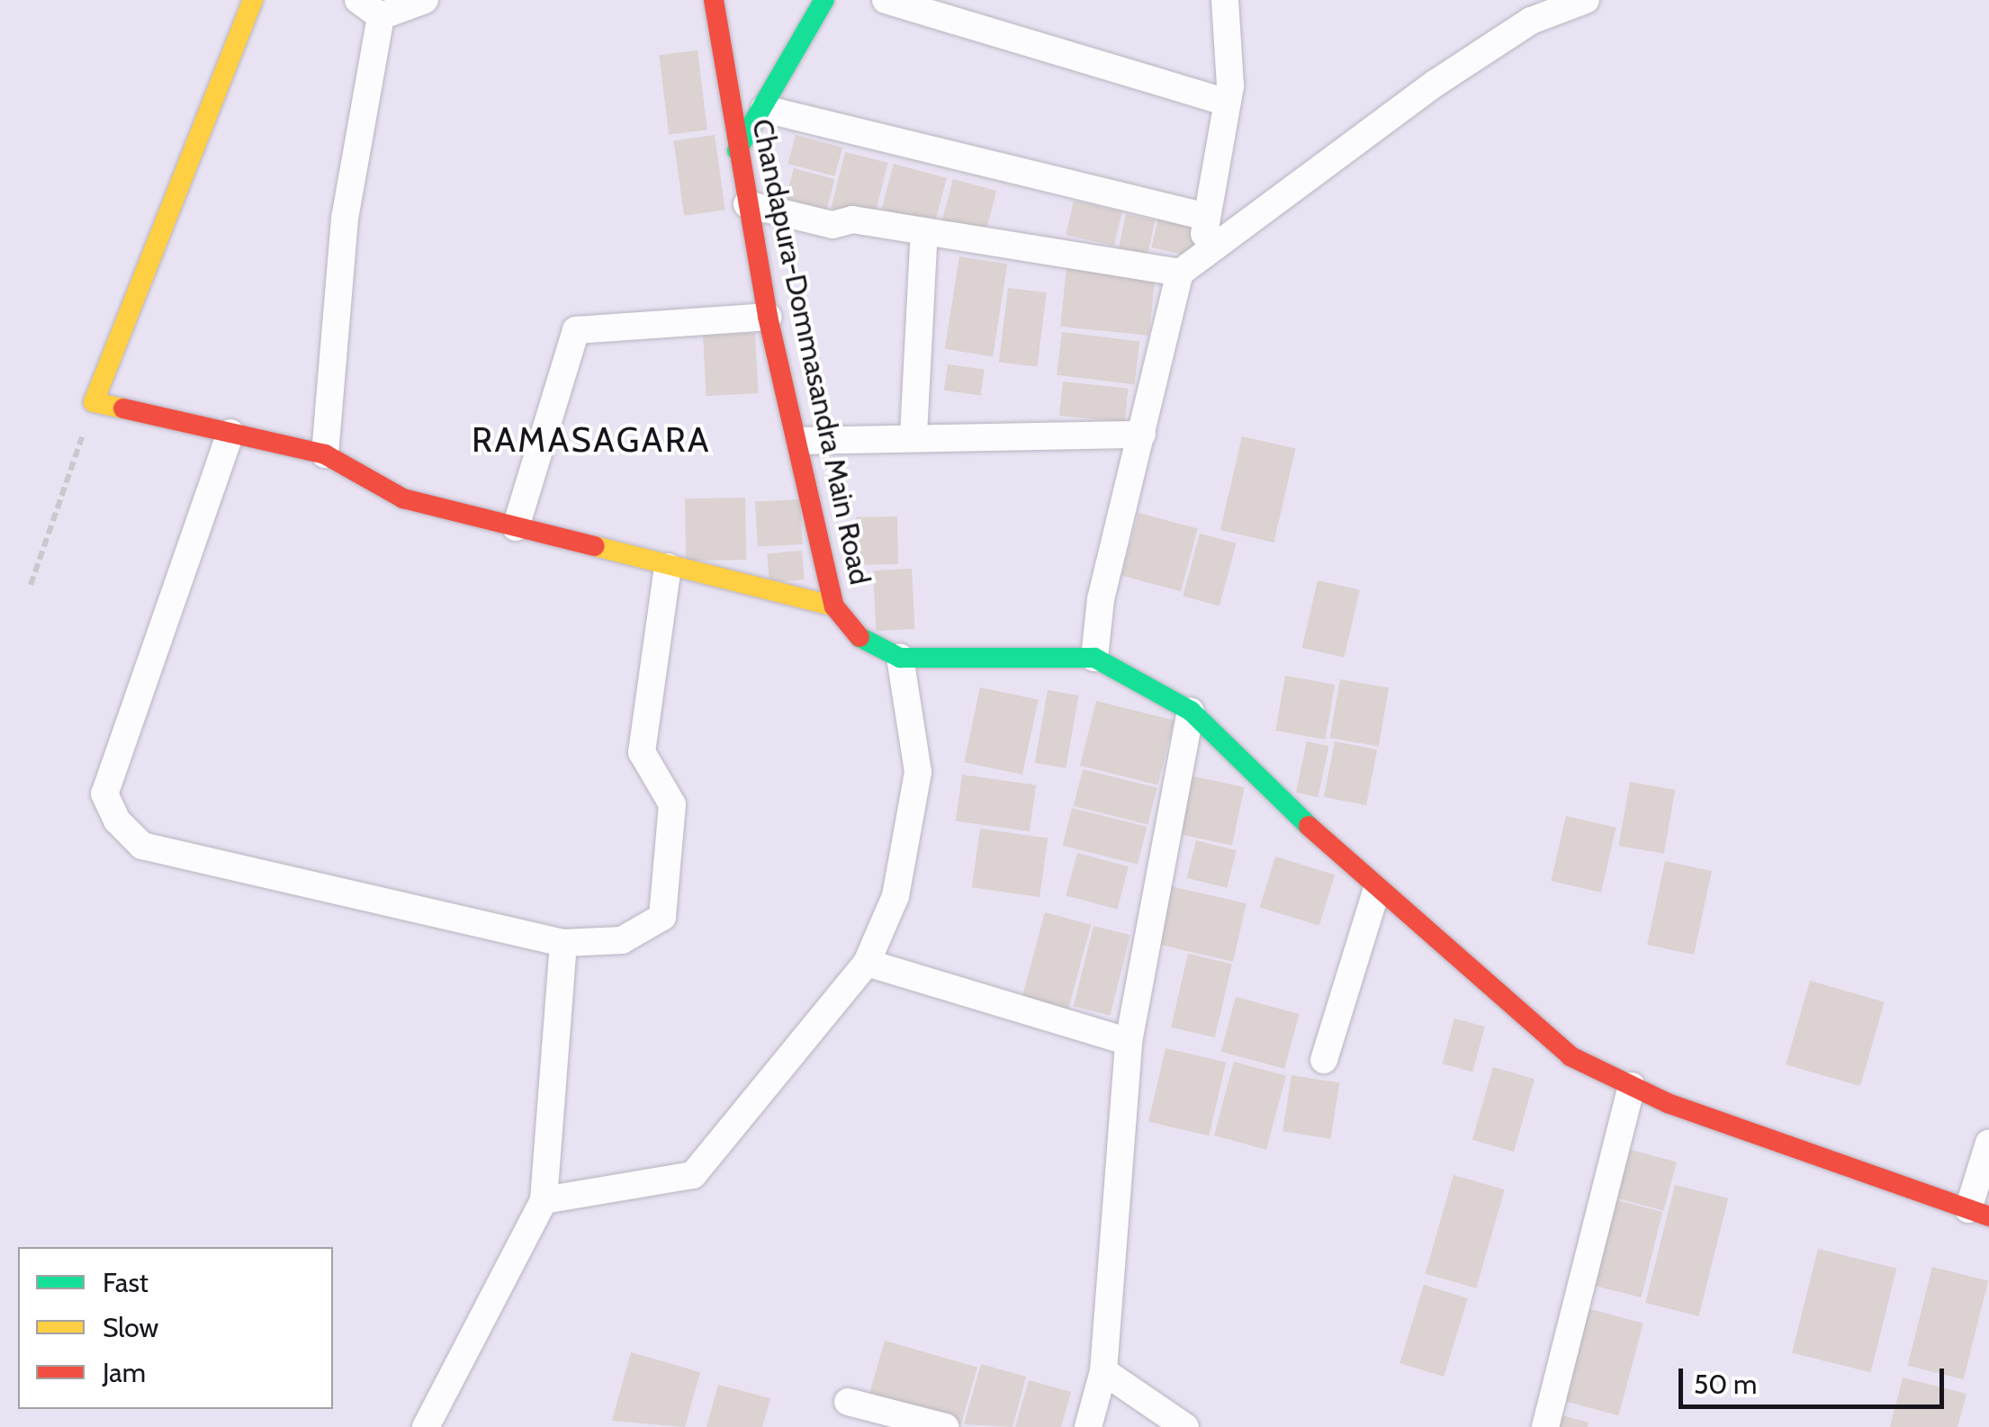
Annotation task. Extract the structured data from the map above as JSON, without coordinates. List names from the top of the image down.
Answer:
{
  "streets": {
    "main road": ["Chandapura-Dommasandra Main Road"]
  },
  "districts": ["RAMASAGARA"],
  "legend": ["Fast", "Slow", "Jam"],
  "scale_bar": "50 m"
}
